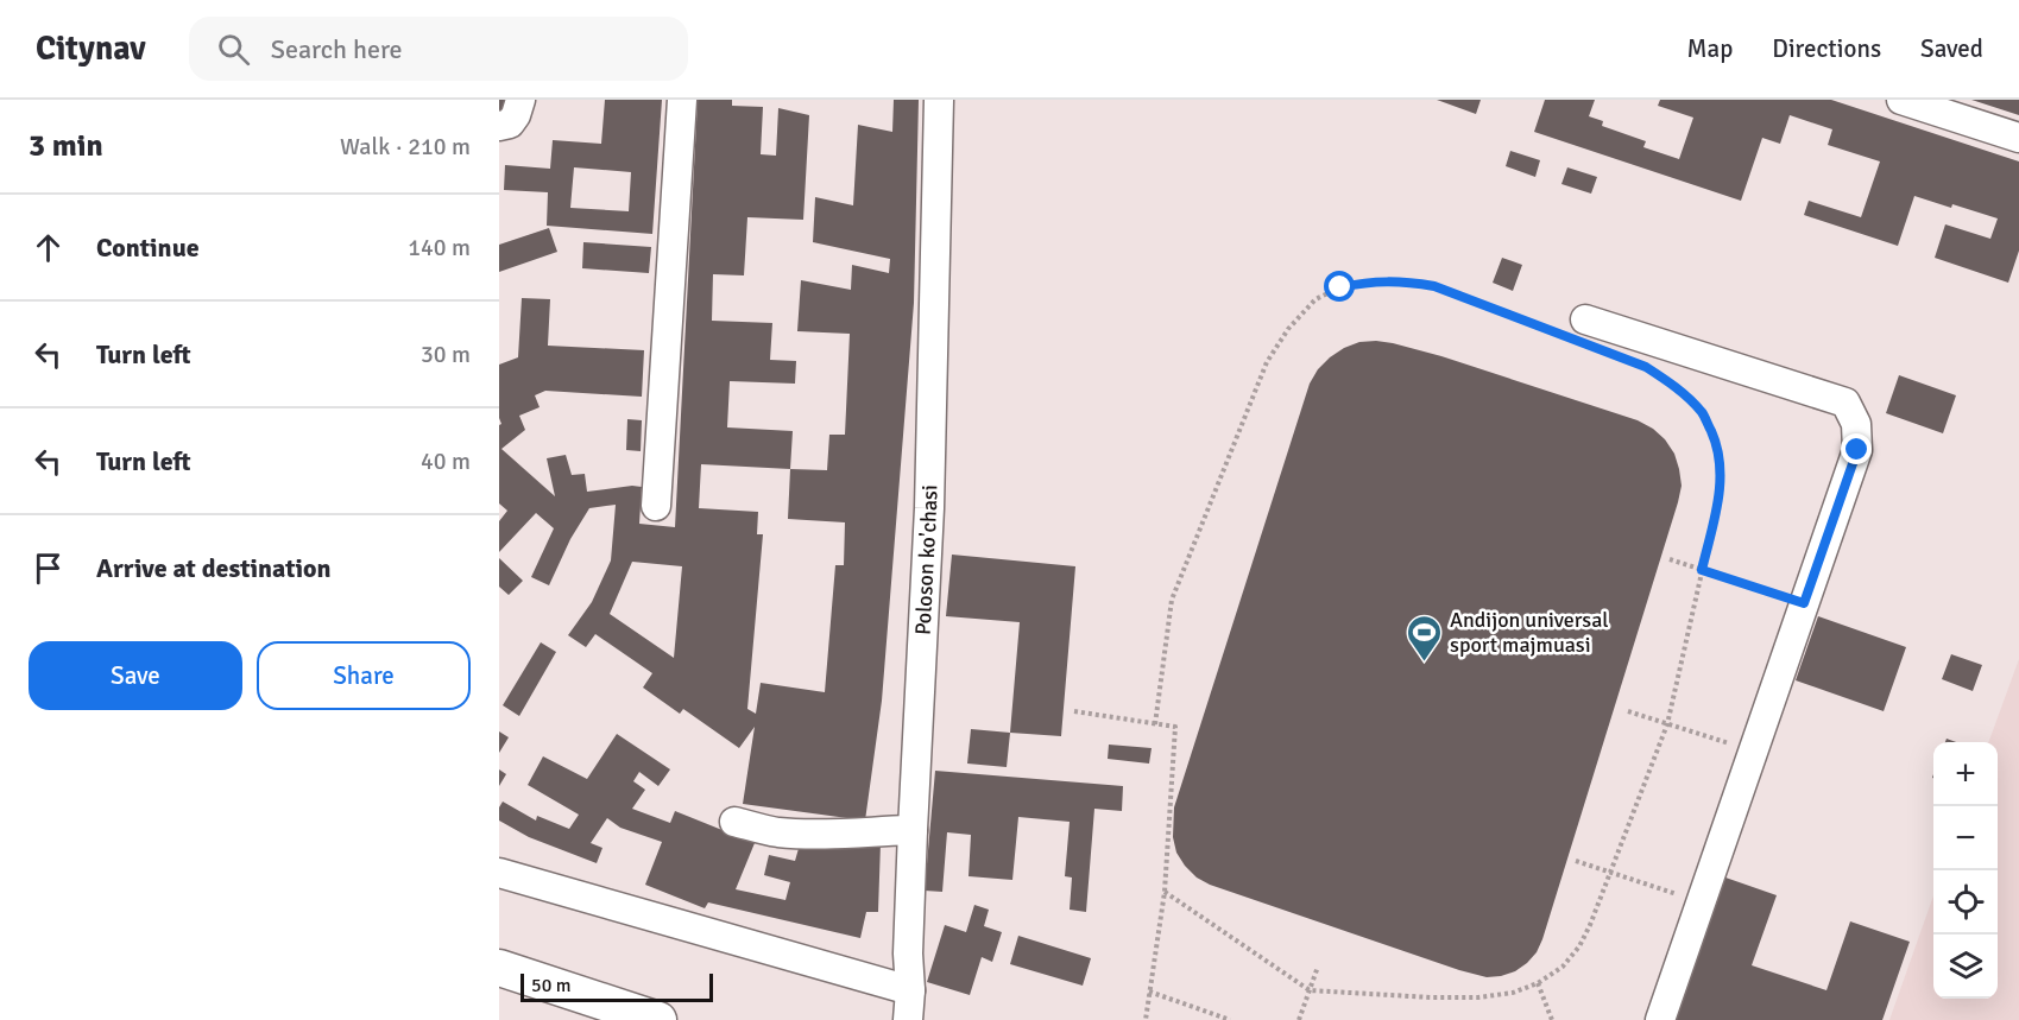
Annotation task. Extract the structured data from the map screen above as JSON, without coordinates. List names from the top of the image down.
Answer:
{
  "streets": {
    "street": ["Poloson ko'chasi"]
  },
  "places": {
    "sports": ["Andijon universal sport majmuasi"]
  },
  "scale_bar": "50 m",
  "page": {
    "header": "Citynav",
    "search": "Search here",
    "nav": ["Map", "Directions", "Saved"],
    "heading": ["3 min", "Walk · 210 m"],
    "list": [
      ["Continue", "140 m"],
      ["Turn left", "30 m"],
      ["Turn left", "40 m"],
      "Arrive at destination"
    ],
    "buttons": ["Save", "Share"],
    "map_buttons": ["+", "−"],
    "scale": "50 m"
  }
}
